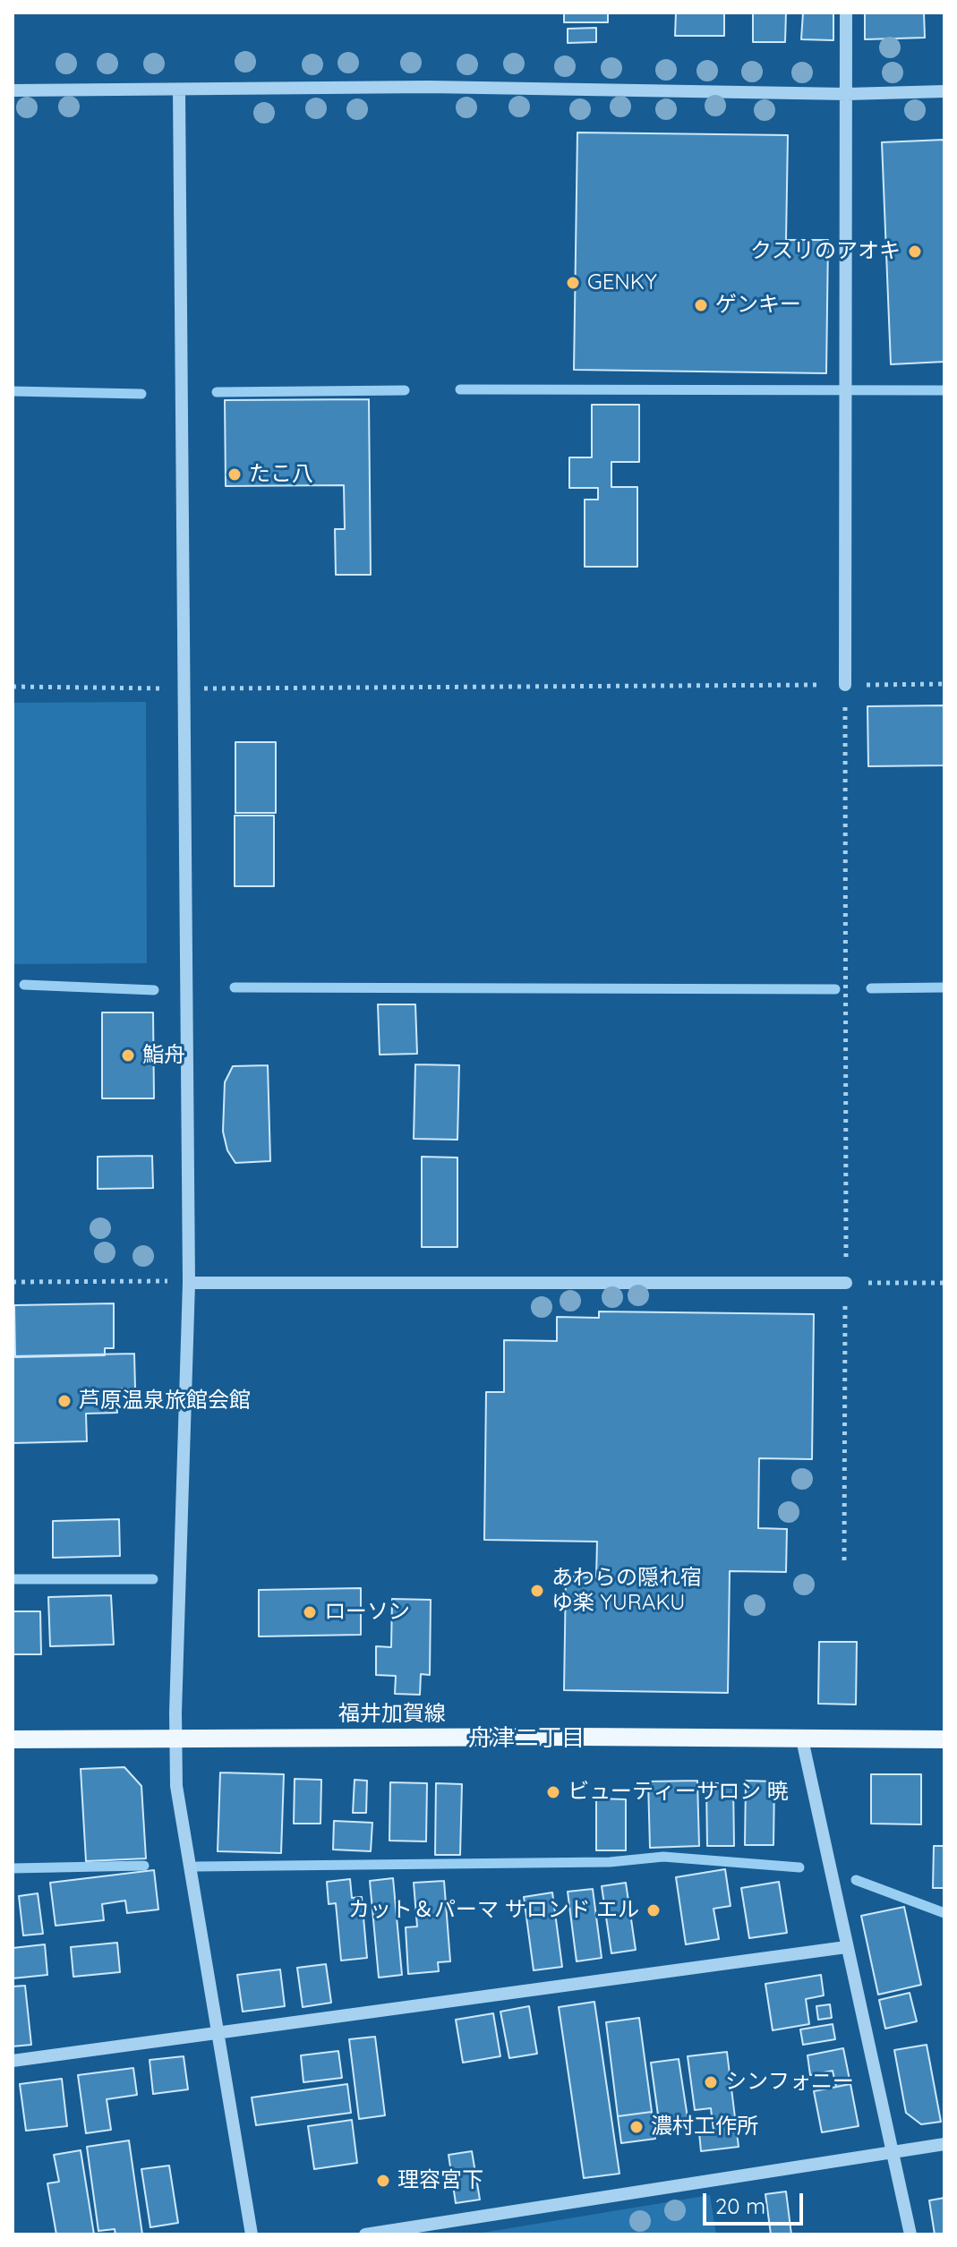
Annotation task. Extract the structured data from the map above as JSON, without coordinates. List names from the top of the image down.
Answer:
{
  "streets": {
    "main road": ["福井加賀線"]
  },
  "districts": ["舟津二丁目"],
  "places": [
    "クスリのアオキ",
    "GENKY",
    "ゲンキー",
    "たこ八",
    "鮨舟",
    "芦原温泉旅館会館",
    "あわらの隠れ宿 ゆ楽 YURAKU",
    "ローソン",
    "ビューティーサロン 暁",
    "カット＆パーマ サロンド エル",
    "シンフォニー",
    "濃村工作所",
    "理容宮下"
  ],
  "scale_bar": "20 m"
}
